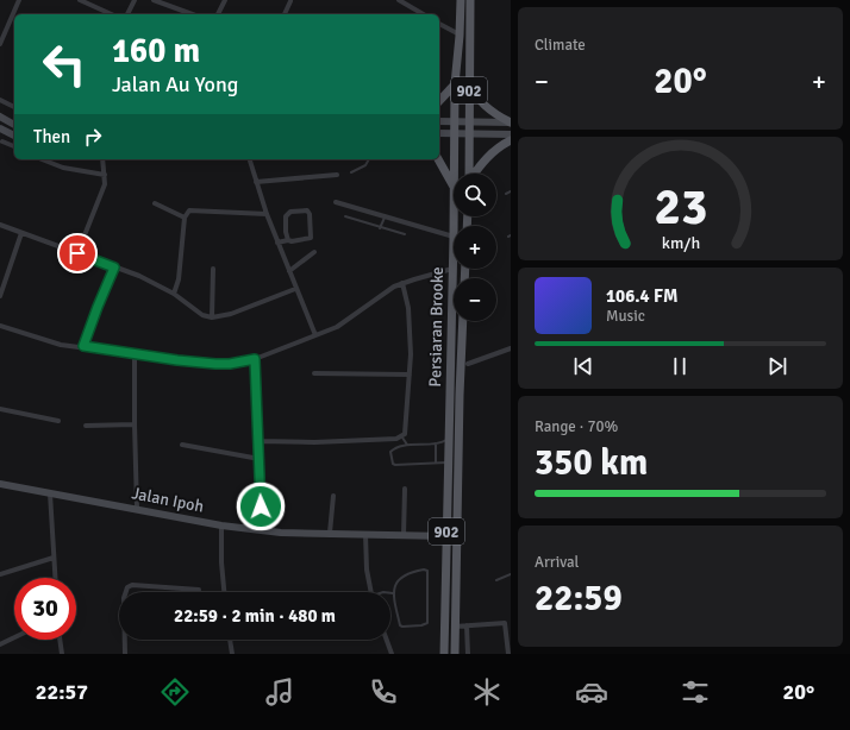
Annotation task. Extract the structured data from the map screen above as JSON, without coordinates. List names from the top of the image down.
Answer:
{
  "streets": {
    "main road": ["902", "Persiaran Brooke"],
    "street": ["Jalan Ipoh"]
  },
  "crossings": [
    ["Persiaran Brooke", "Jalan Ipoh"]
  ],
  "page": {
    "tile": [
      "Climate",
      ["Range · 70%", "350 km"],
      ["Arrival", "22:59"]
    ],
    "turn": ["160 m", "Jalan Au Yong"],
    "heat": ["−", "20°", "+"],
    "then": "Then",
    "map_buttons": ["+", "−"],
    "song": ["106.4 FM", "Music"],
    "limit": "30",
    "trip": "22:59 · 2 min · 480 m",
    "tabs": ["22:57", "20°"],
    "gauge": ["23", "km/h"]
  }
}
